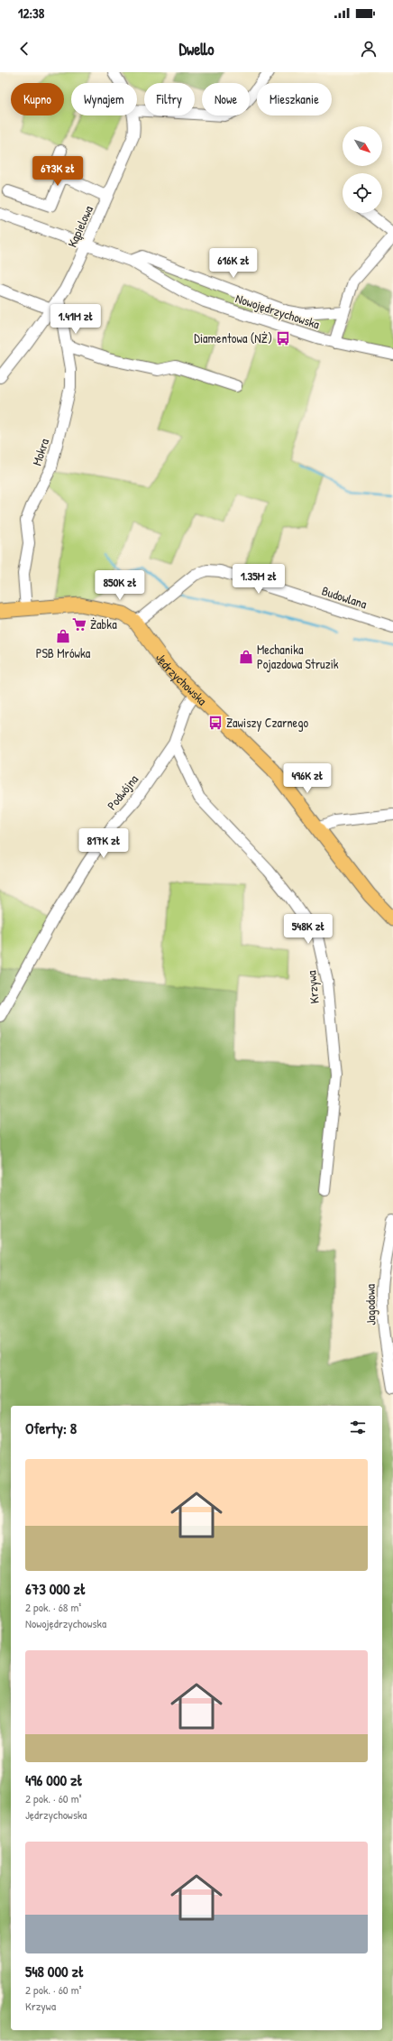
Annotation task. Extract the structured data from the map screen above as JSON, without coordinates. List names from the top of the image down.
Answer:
{
  "streets": {
    "main road": ["Jędrzychowska"],
    "street": [
      "Kąpielowa",
      "Nowojędrzychowska",
      "Mokra",
      "Budowlana",
      "Podwójna",
      "Krzywa",
      "Jagodowa"
    ]
  },
  "crossings": [
    ["Kąpielowa", "Nowojędrzychowska"],
    ["Kąpielowa", "Mokra"],
    ["Mokra", "Jędrzychowska"],
    ["Budowlana", "Jędrzychowska"],
    ["Jędrzychowska", "Podwójna"],
    ["Podwójna", "Krzywa"]
  ],
  "places": {
    "bus stop": ["Diamentowa (NŻ)", "Zawiszy Czarnego"],
    "supermarket": ["Żabka"],
    "shop": ["PSB Mrówka", "Mechanika Pojazdowa Struzik"]
  },
  "north": "bottom right",
  "page": {
    "status": "12:38",
    "header": "Dwello",
    "chip": [
      "Kupno",
      "Wynajem",
      "Filtry",
      "Nowe",
      "Mieszkanie"
    ],
    "price": [
      "673K zł",
      "616K zł",
      "1.41M zł",
      "1.35M zł",
      "850K zł",
      "496K zł",
      "817K zł",
      "548K zł"
    ],
    "heading": "Oferty: 8",
    "list": [
      {
        "name": "673 000 zł",
        "note": "2 pok. · 68 m² · Nowojędrzychowska"
      },
      {
        "name": "496 000 zł",
        "note": "2 pok. · 60 m² · Jędrzychowska"
      },
      {
        "name": "548 000 zł",
        "note": "2 pok. · 60 m² · Krzywa"
      }
    ]
  }
}
